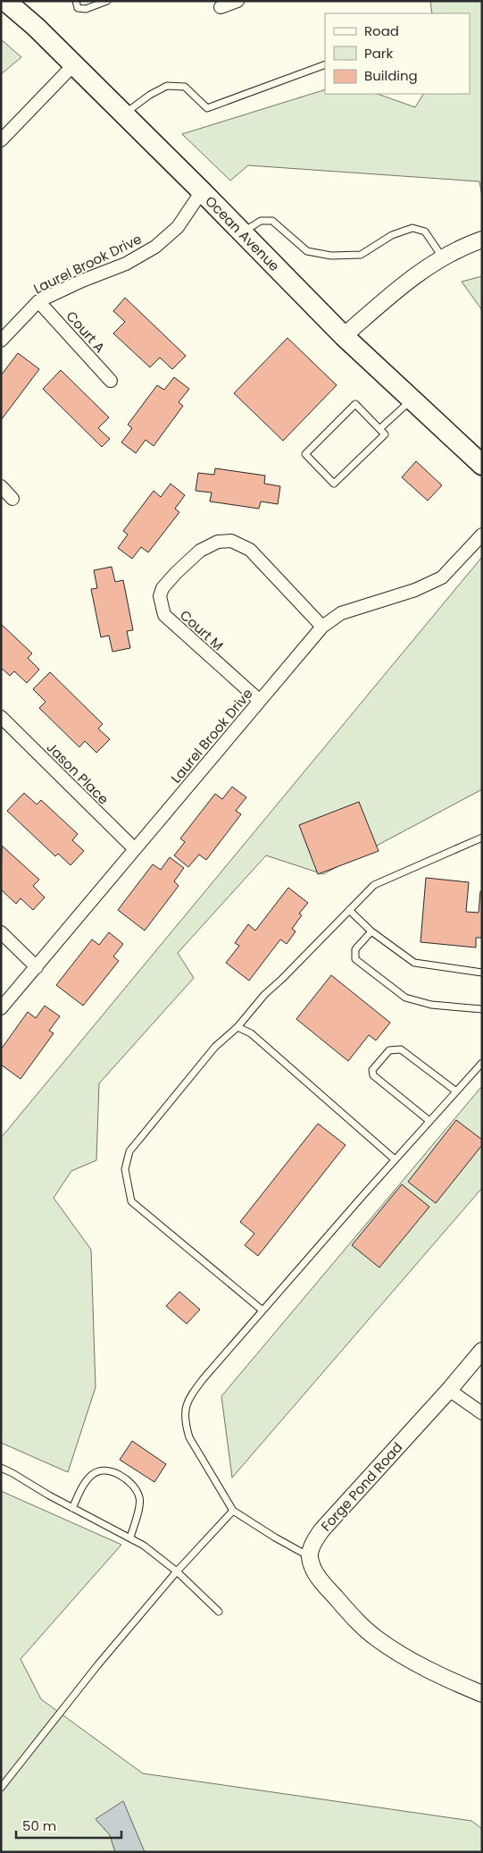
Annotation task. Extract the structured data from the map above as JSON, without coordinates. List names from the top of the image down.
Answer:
{
  "streets": {
    "main road": ["Ocean Avenue"],
    "street": [
      "Laurel Brook Drive",
      "Court A",
      "Court M",
      "Jason Place",
      "Forge Pond Road"
    ]
  },
  "crossings": [
    ["Ocean Avenue", "Laurel Brook Drive"],
    ["Laurel Brook Drive", "Court A"],
    ["Laurel Brook Drive", "Court M"],
    ["Laurel Brook Drive", "Jason Place"]
  ],
  "legend": ["Road", "Park", "Building"],
  "scale_bar": "50 m"
}
